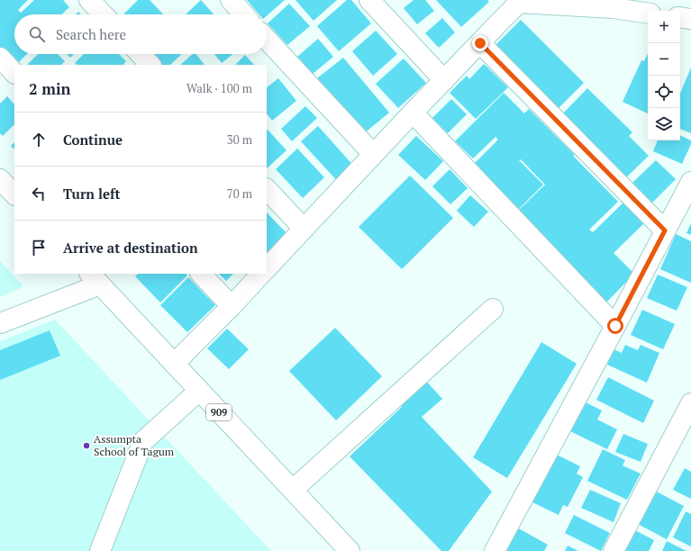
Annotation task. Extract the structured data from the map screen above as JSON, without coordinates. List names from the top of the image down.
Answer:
{
  "streets": {
    "main road": ["909"]
  },
  "places": ["Assumpta School of Tagum"],
  "page": {
    "map_buttons": ["+", "−"],
    "search": "Search here",
    "heading": ["2 min", "Walk · 100 m"],
    "list": [
      ["Continue", "30 m"],
      ["Turn left", "70 m"],
      "Arrive at destination"
    ]
  }
}
